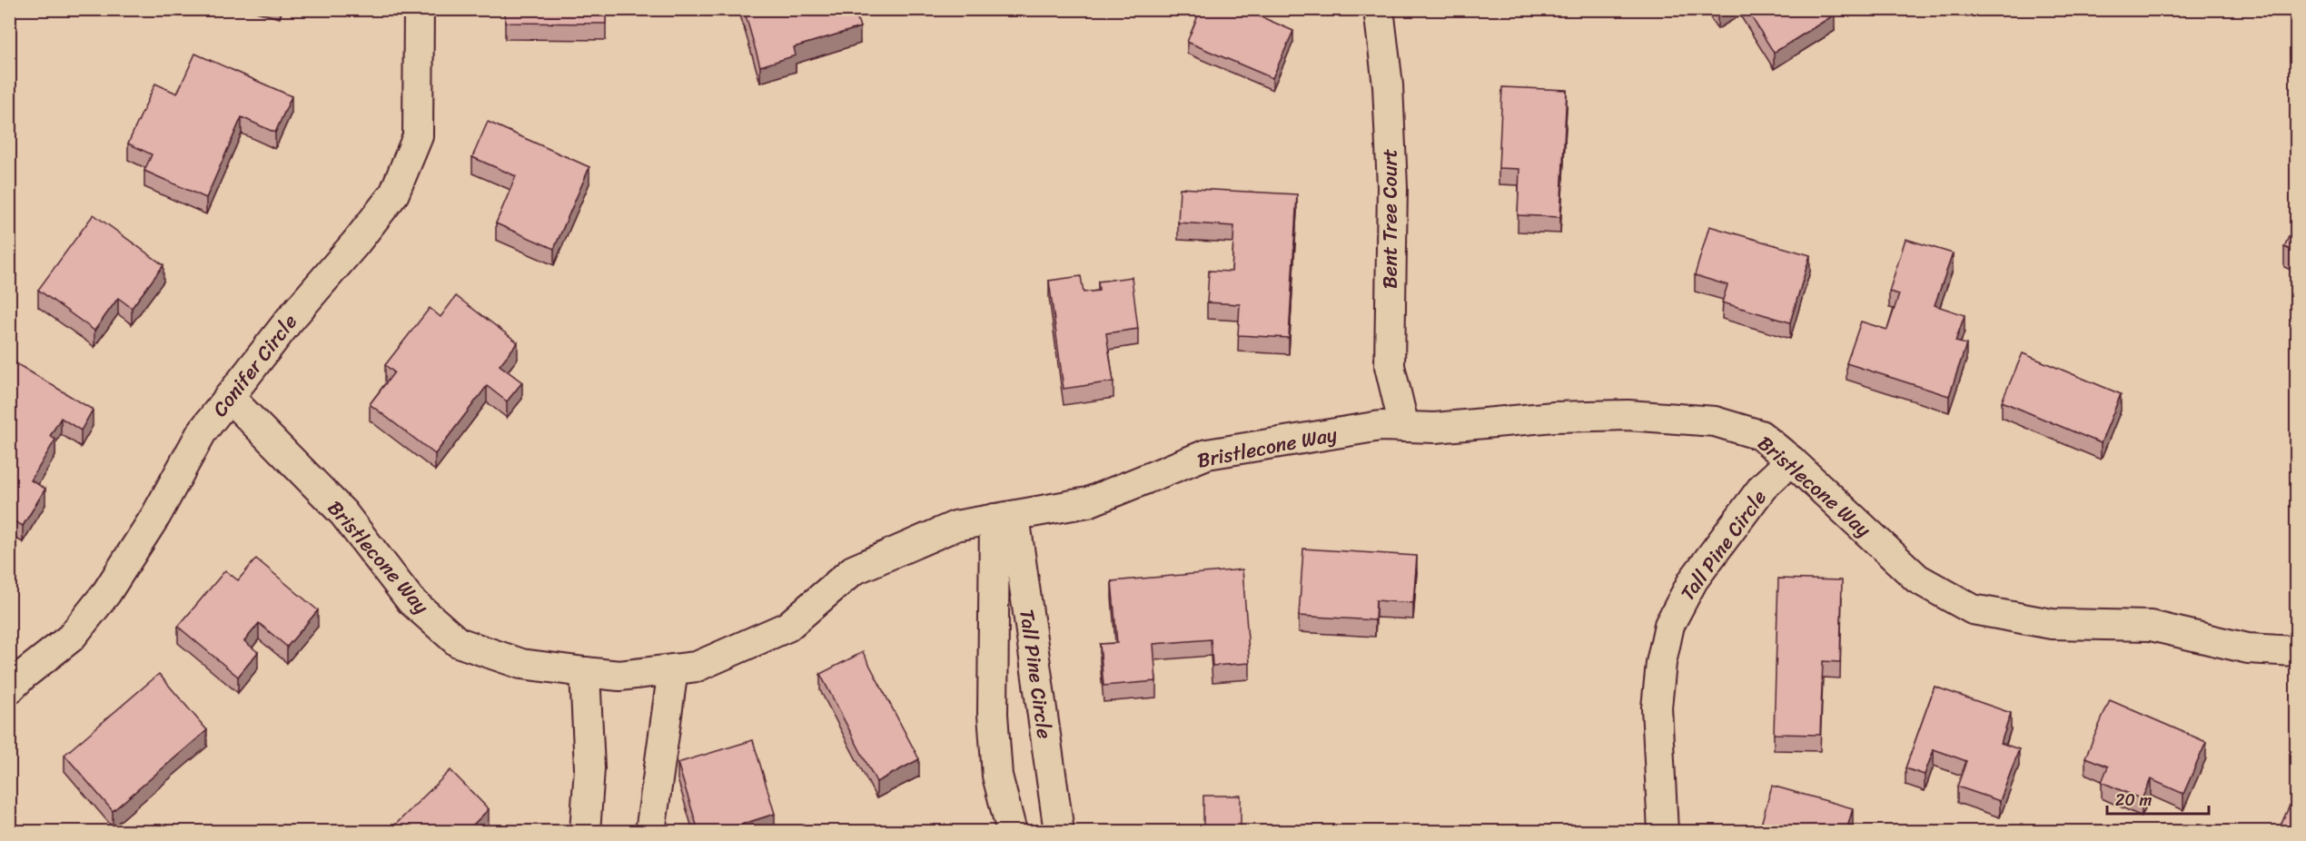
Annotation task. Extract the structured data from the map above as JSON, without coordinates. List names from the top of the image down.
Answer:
{
  "streets": {
    "street": [
      "Bent Tree Court",
      "Conifer Circle",
      "Bristlecone Way",
      "Tall Pine Circle"
    ]
  },
  "crossings": [
    ["Bent Tree Court", "Bristlecone Way"],
    ["Conifer Circle", "Bristlecone Way"],
    ["Bristlecone Way", "Tall Pine Circle"]
  ],
  "scale_bar": "20 m"
}
